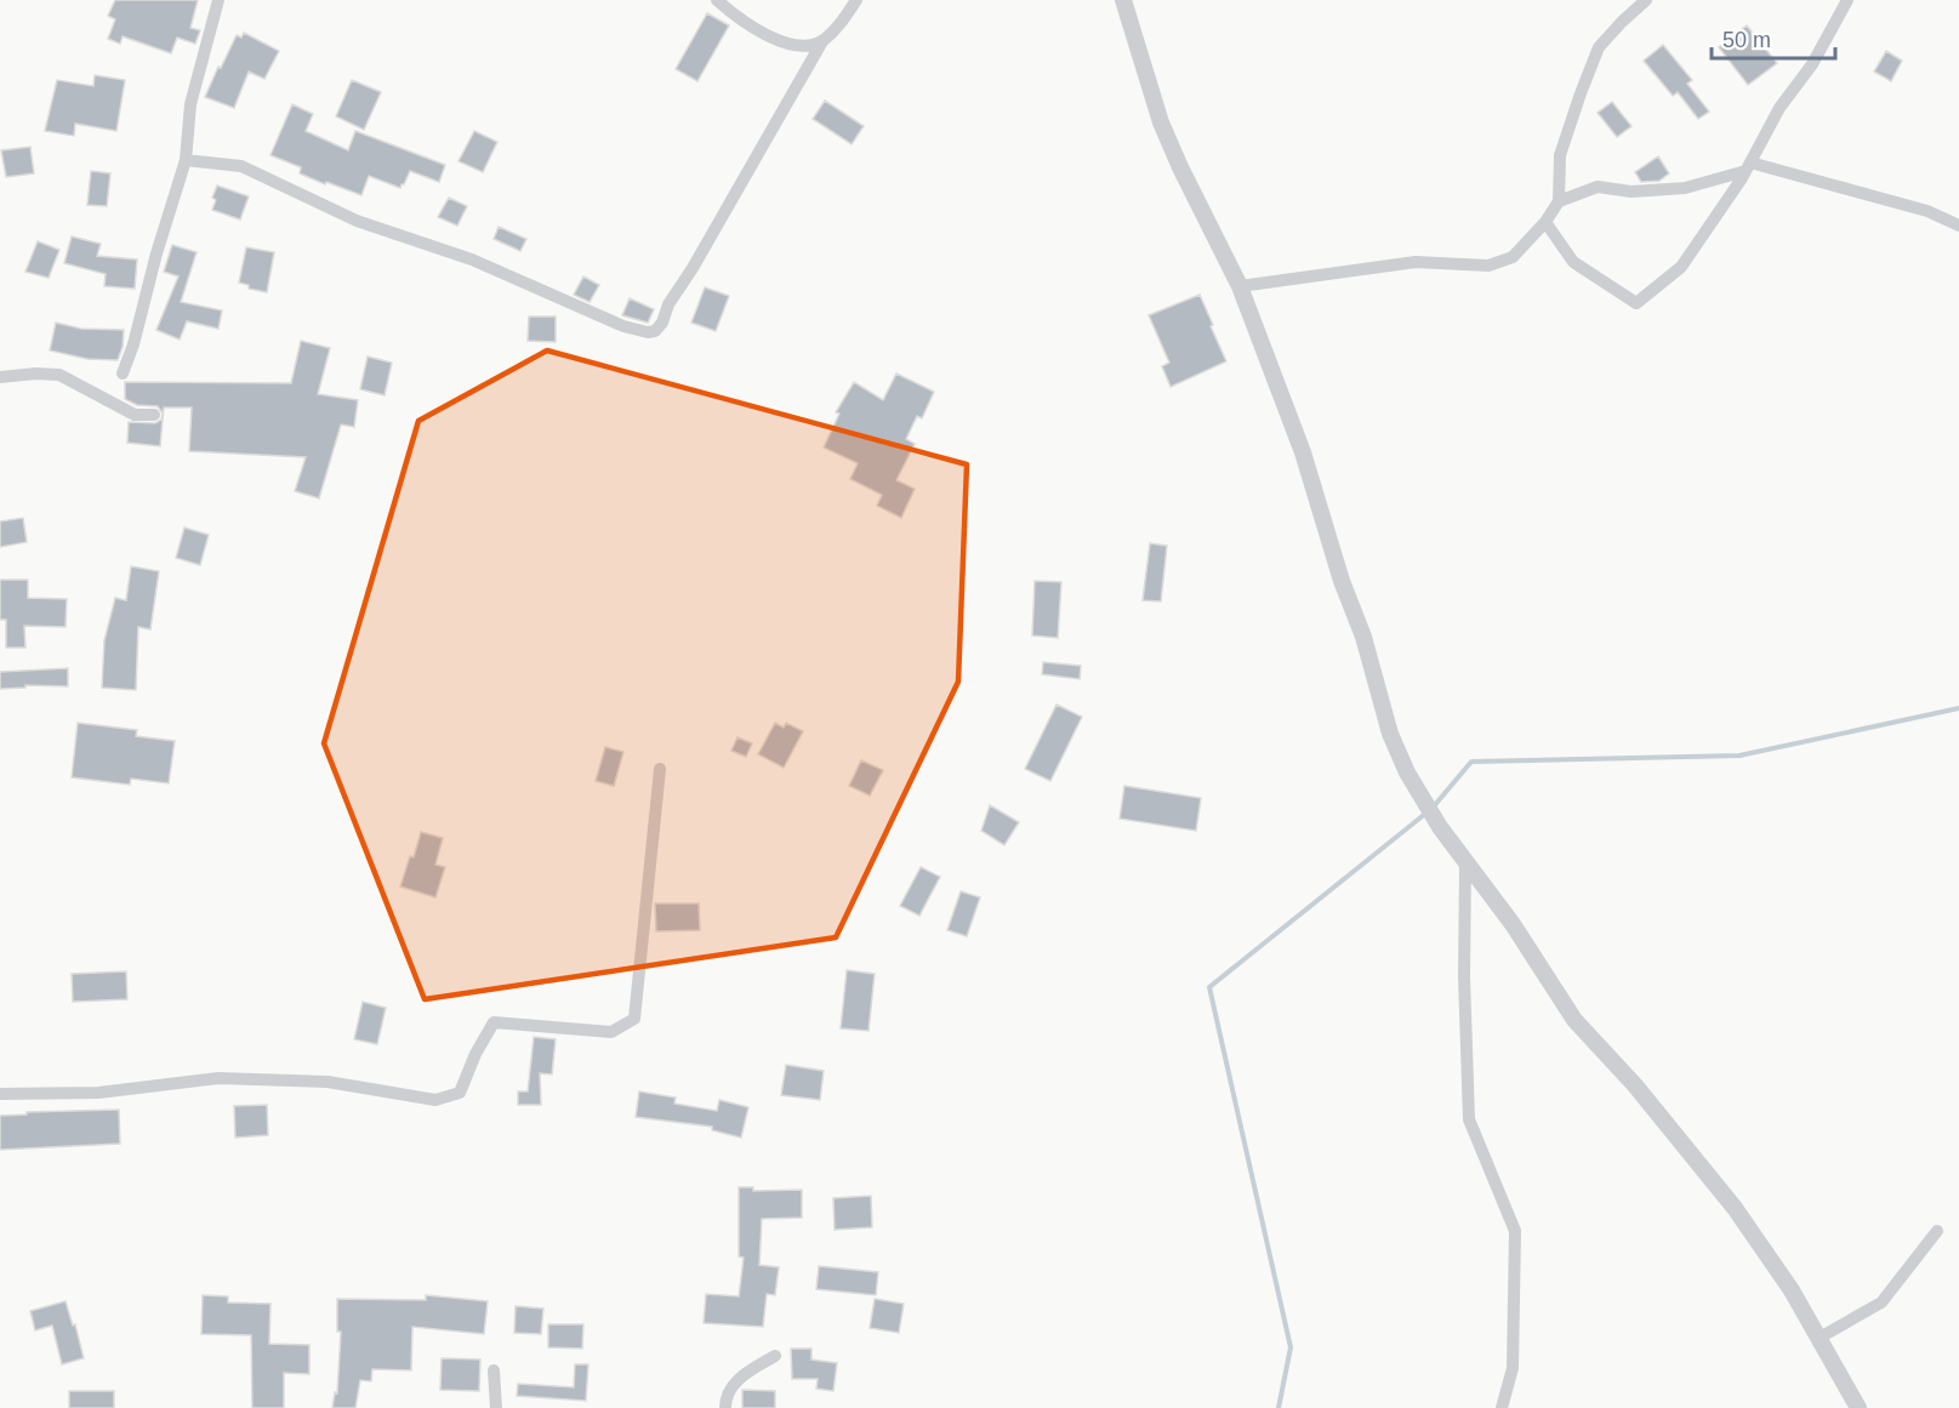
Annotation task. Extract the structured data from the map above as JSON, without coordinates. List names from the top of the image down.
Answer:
{
  "scale_bar": "50 m"
}
